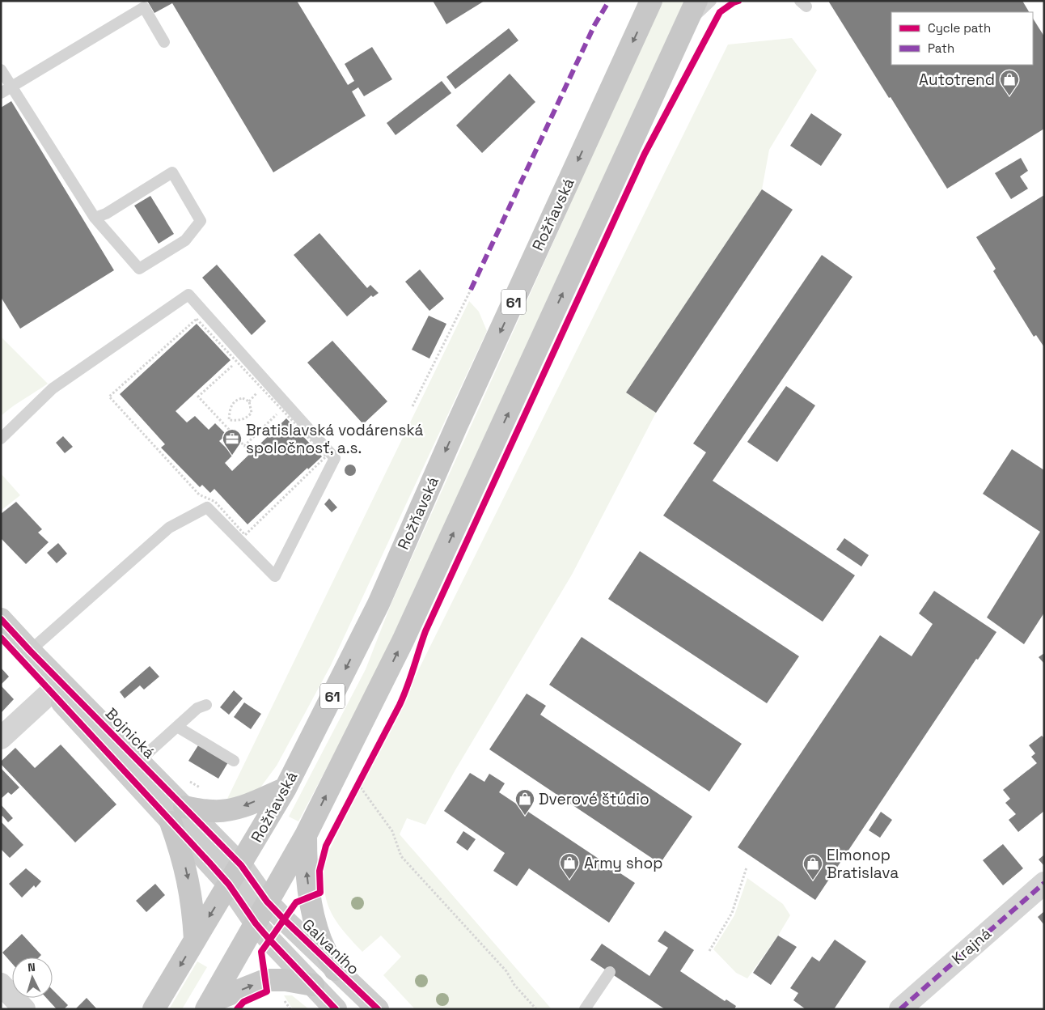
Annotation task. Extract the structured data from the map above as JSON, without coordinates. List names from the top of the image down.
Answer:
{
  "streets": {
    "main road": [
      "Rožňavská",
      "61",
      "Bojnická",
      "Galvaniho"
    ],
    "street": ["Krajná"]
  },
  "crossings": [
    ["Rožňavská", "Bojnická"],
    ["Rožňavská", "Galvaniho"],
    ["61", "Bojnická"],
    ["61", "Galvaniho"],
    ["Bojnická", "Galvaniho"]
  ],
  "places": {
    "shop": [
      "Autotrend",
      "Dverové štúdio",
      "Army shop",
      "Elmonop Bratislava"
    ],
    "office": ["Bratislavská vodárenská spoločnosť, a.s."]
  },
  "legend": ["Cycle path", "Path"],
  "north": "top"
}
